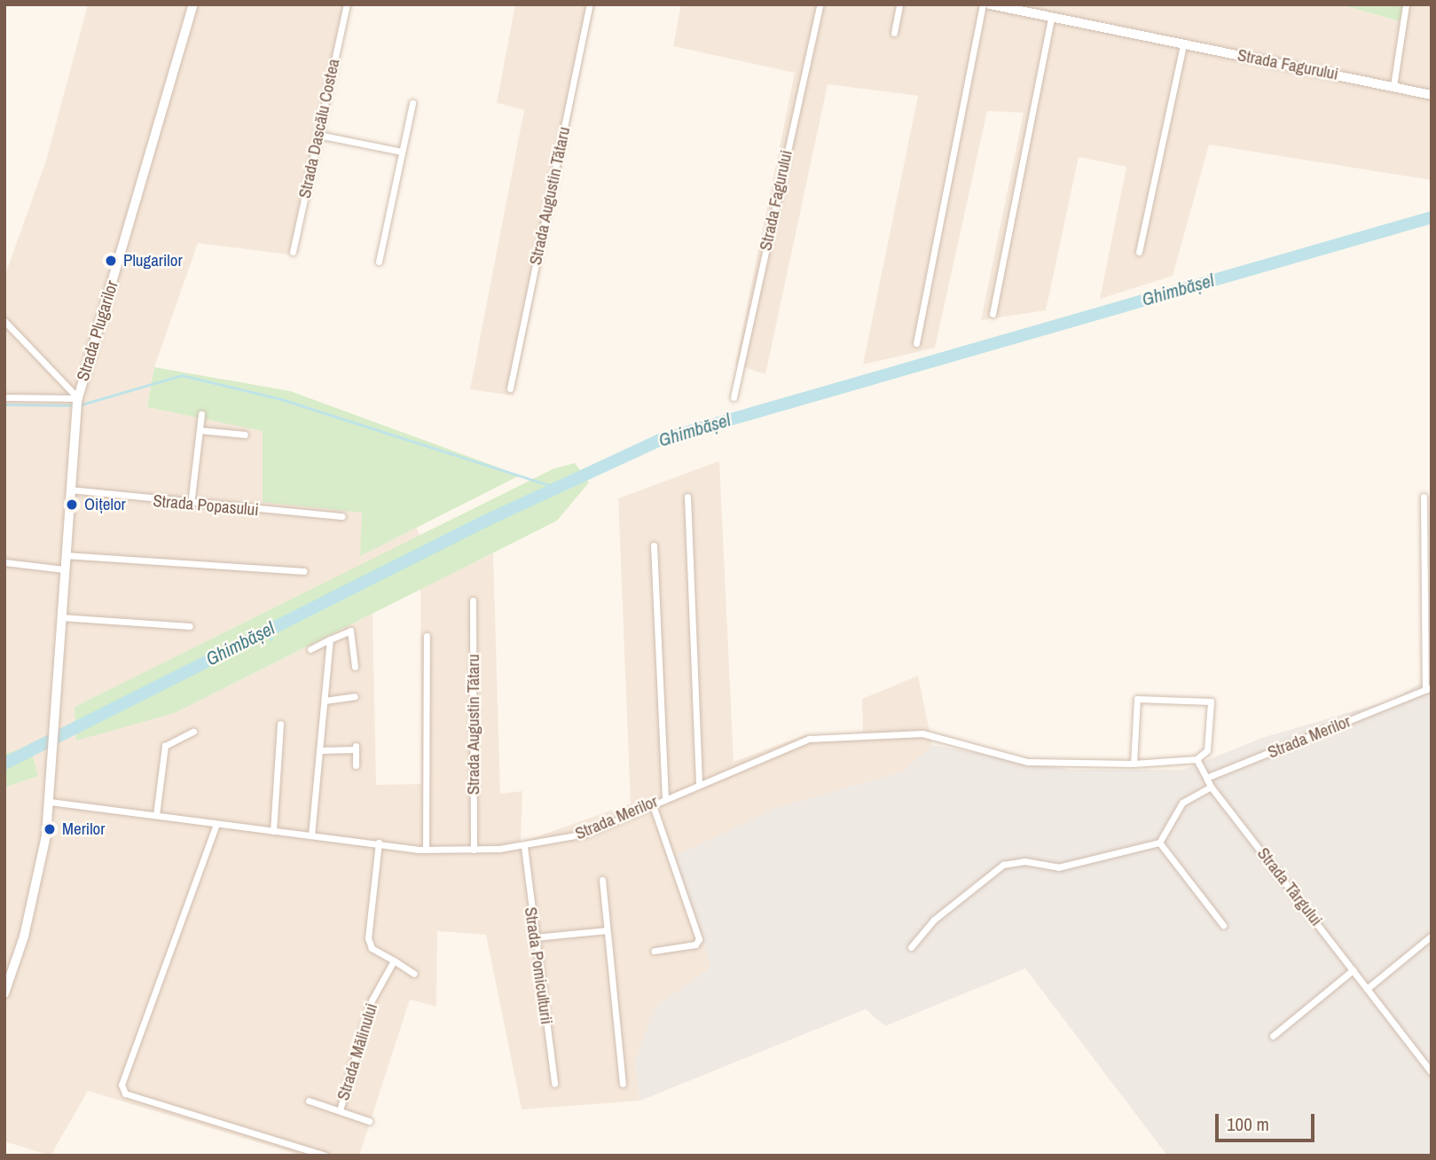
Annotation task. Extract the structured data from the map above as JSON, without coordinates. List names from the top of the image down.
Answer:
{
  "streets": {
    "street": [
      "Strada Fagurului",
      "Strada Dascălu Costea",
      "Strada Augustin Tătaru",
      "Strada Plugarilor",
      "Strada Popasului",
      "Strada Merilor",
      "Strada Târgului",
      "Strada Pomiculturii",
      "Strada Mălinului"
    ]
  },
  "crossings": [
    ["Strada Augustin Tătaru", "Strada Merilor"],
    ["Strada Plugarilor", "Strada Popasului"],
    ["Strada Plugarilor", "Strada Merilor"],
    ["Strada Merilor", "Strada Târgului"],
    ["Strada Merilor", "Strada Pomiculturii"]
  ],
  "water": ["Ghimbășel"],
  "places": ["Plugarilor", "Oițelor", "Merilor"],
  "scale_bar": "100 m"
}
